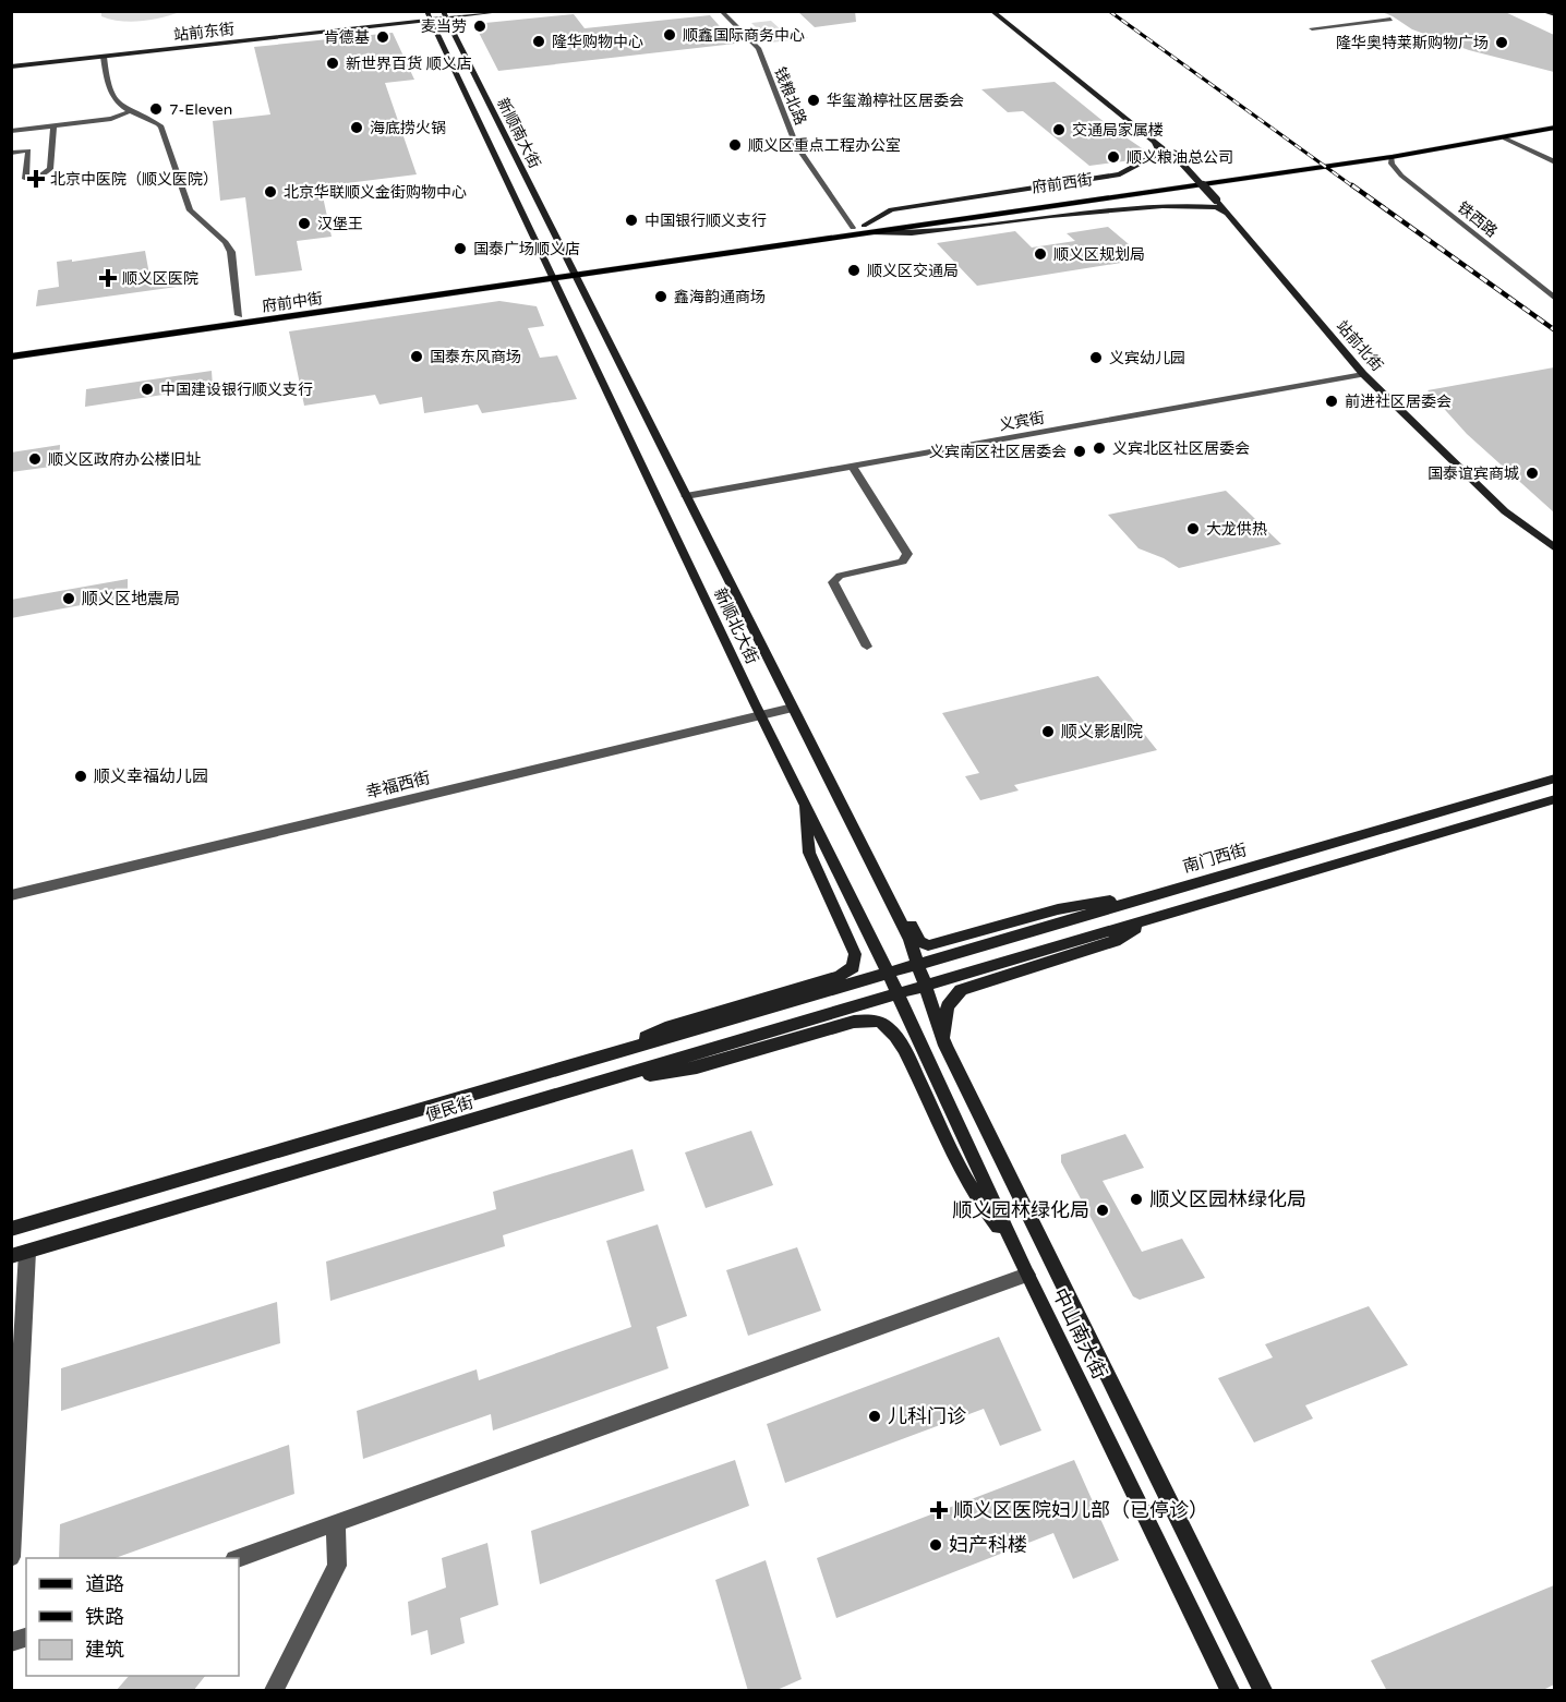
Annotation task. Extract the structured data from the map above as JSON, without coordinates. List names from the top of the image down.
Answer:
{
  "streets": {
    "main road": [
      "站前东街",
      "新顺南大街",
      "府前西街",
      "府前中街",
      "站前北街",
      "新顺北大街",
      "南门西街",
      "便民街",
      "中山南大街"
    ],
    "street": [
      "钱粮北路",
      "铁西路",
      "义宾街",
      "幸福西街"
    ]
  },
  "crossings": [
    ["站前东街", "新顺南大街"],
    ["钱粮北路", "府前西街"],
    ["新顺南大街", "府前西街"],
    ["新顺南大街", "府前中街"],
    ["新顺南大街", "新顺北大街"],
    ["府前西街", "铁西路"],
    ["府前西街", "府前中街"],
    ["府前西街", "新顺北大街"],
    ["府前中街", "新顺北大街"],
    ["站前北街", "义宾街"],
    ["义宾街", "新顺北大街"],
    ["新顺北大街", "幸福西街"],
    ["新顺北大街", "南门西街"],
    ["新顺北大街", "便民街"],
    ["新顺北大街", "中山南大街"],
    ["南门西街", "便民街"],
    ["便民街", "中山南大街"]
  ],
  "places": {
    "other": [
      "麦当劳",
      "顺鑫国际商务中心",
      "肯德基",
      "隆华购物中心",
      "隆华奥特莱斯购物广场",
      "新世界百货 顺义店",
      "华玺瀚楟社区居委会",
      "7-Eleven",
      "海底捞火锅",
      "交通局家属楼",
      "顺义区重点工程办公室",
      "顺义粮油总公司",
      "北京华联顺义金街购物中心",
      "中国银行顺义支行",
      "汉堡王",
      "国泰广场顺义店",
      "顺义区规划局",
      "顺义区交通局",
      "鑫海韵通商场",
      "国泰东风商场",
      "义宾幼儿园",
      "中国建设银行顺义支行",
      "前进社区居委会",
      "义宾北区社区居委会",
      "义宾南区社区居委会",
      "顺义区政府办公楼旧址",
      "国泰谊宾商城",
      "大龙供热",
      "顺义区地震局",
      "顺义影剧院",
      "顺义幸福幼儿园",
      "顺义区园林绿化局",
      "顺义园林绿化局",
      "儿科门诊",
      "妇产科楼"
    ],
    "health": ["北京中医院（顺义医院）", "顺义区医院", "顺义区医院妇儿部（已停诊）"]
  },
  "legend": ["道路", "铁路", "建筑"]
}
